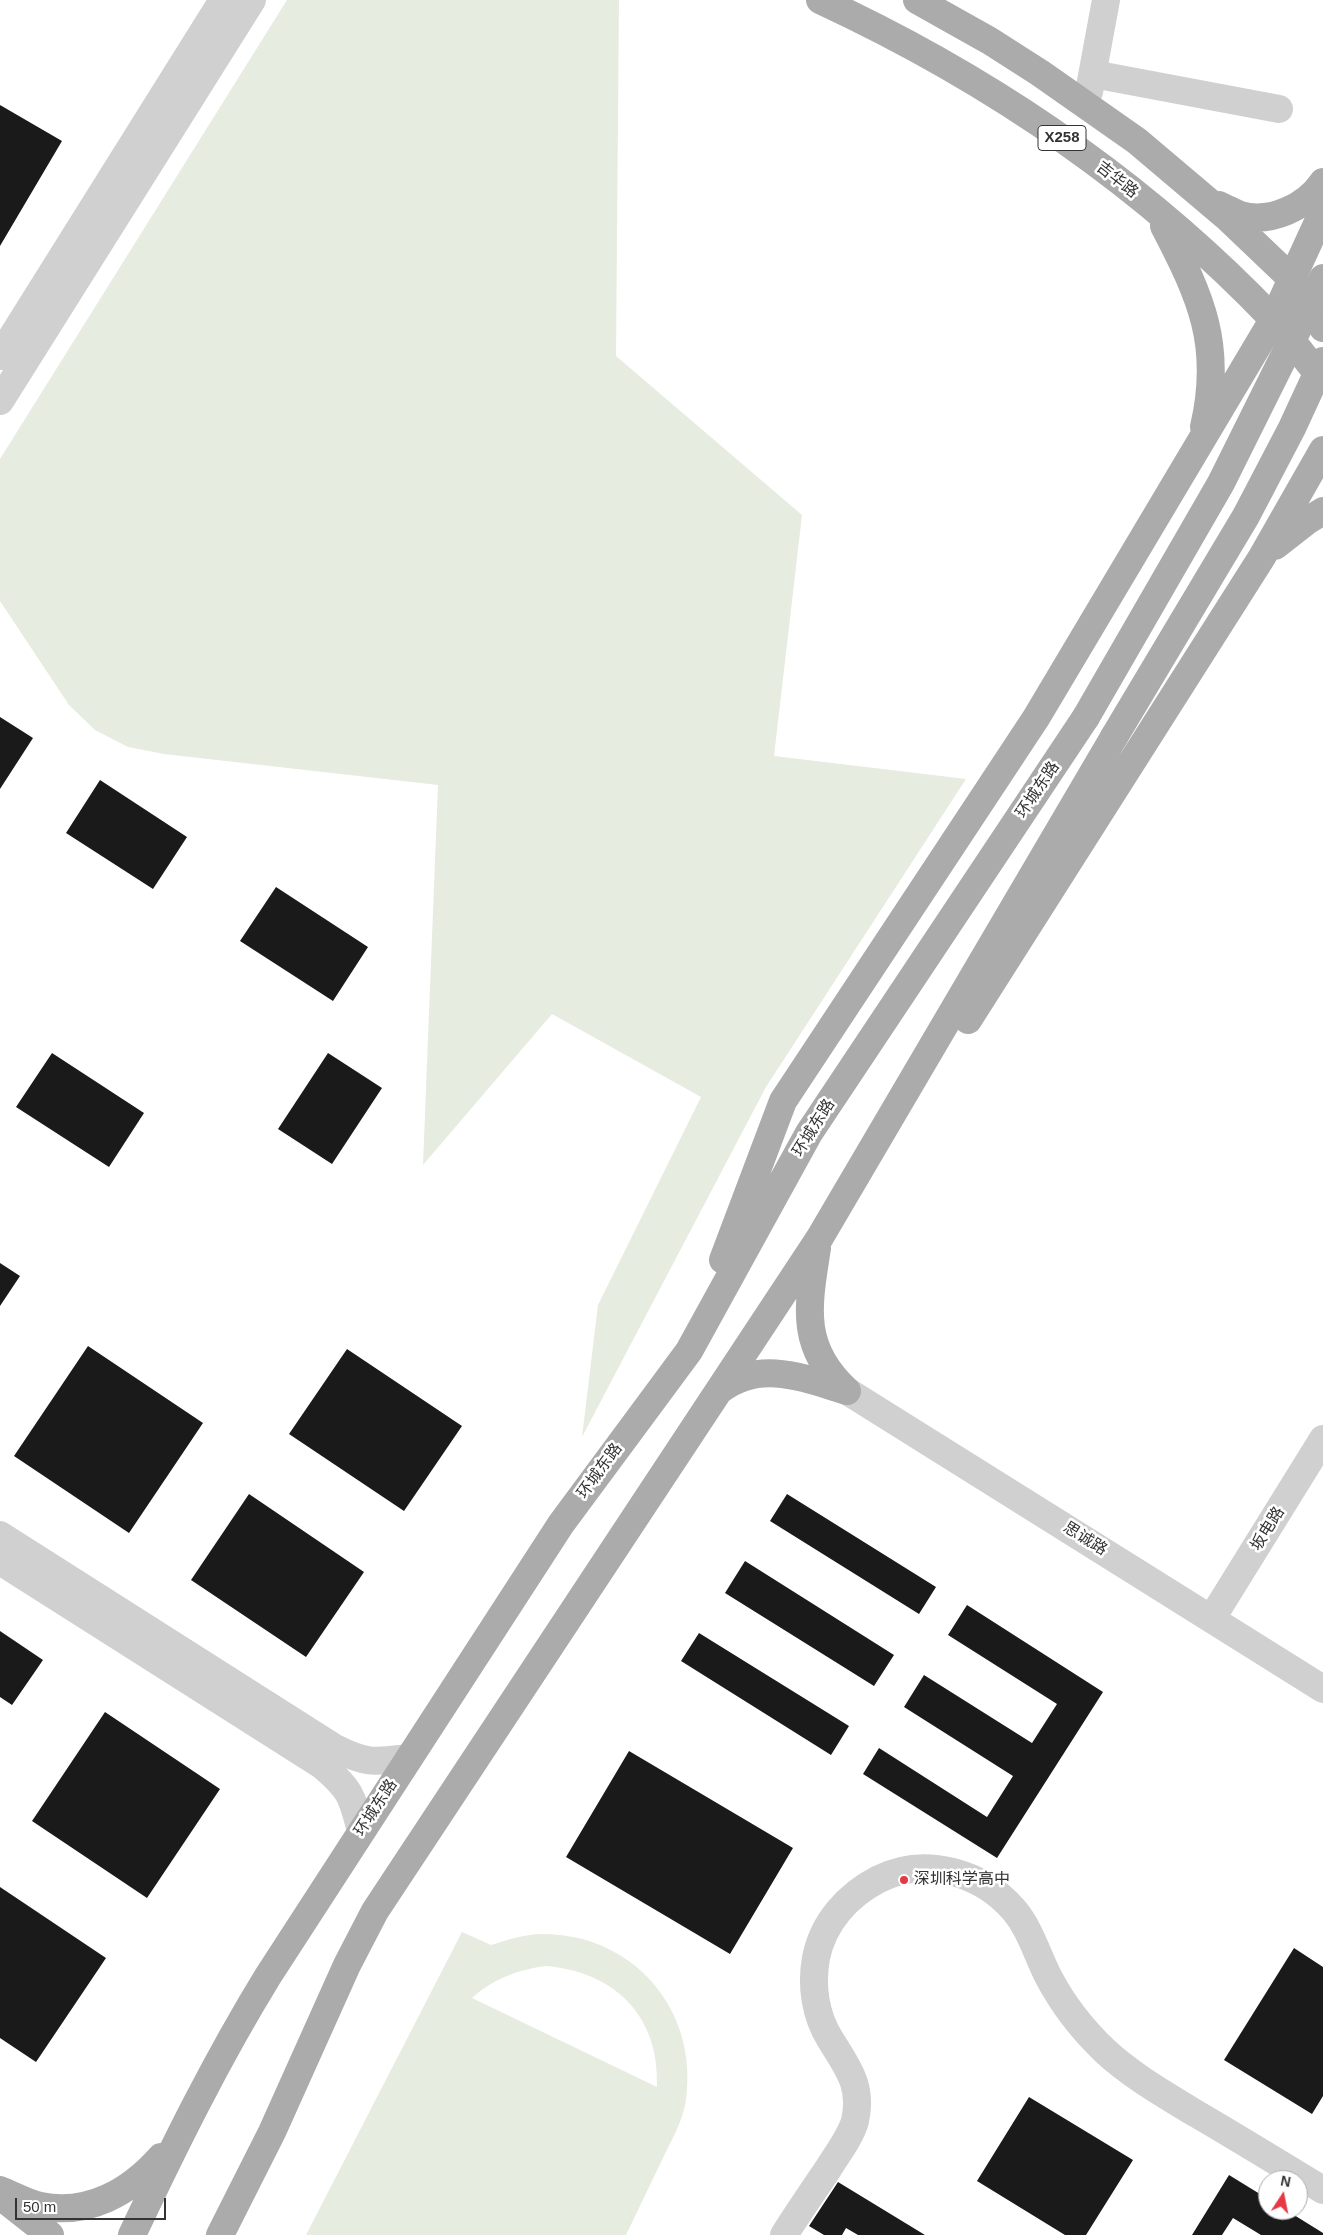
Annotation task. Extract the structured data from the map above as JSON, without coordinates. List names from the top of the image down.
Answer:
{
  "streets": {
    "main road": ["X258", "吉华路", "环城东路"],
    "street": ["坂电路", "思诚路"]
  },
  "crossings": [
    ["坂电路", "思诚路"]
  ],
  "places": ["深圳科学高中"],
  "scale_bar": "50 m",
  "north": "top"
}
